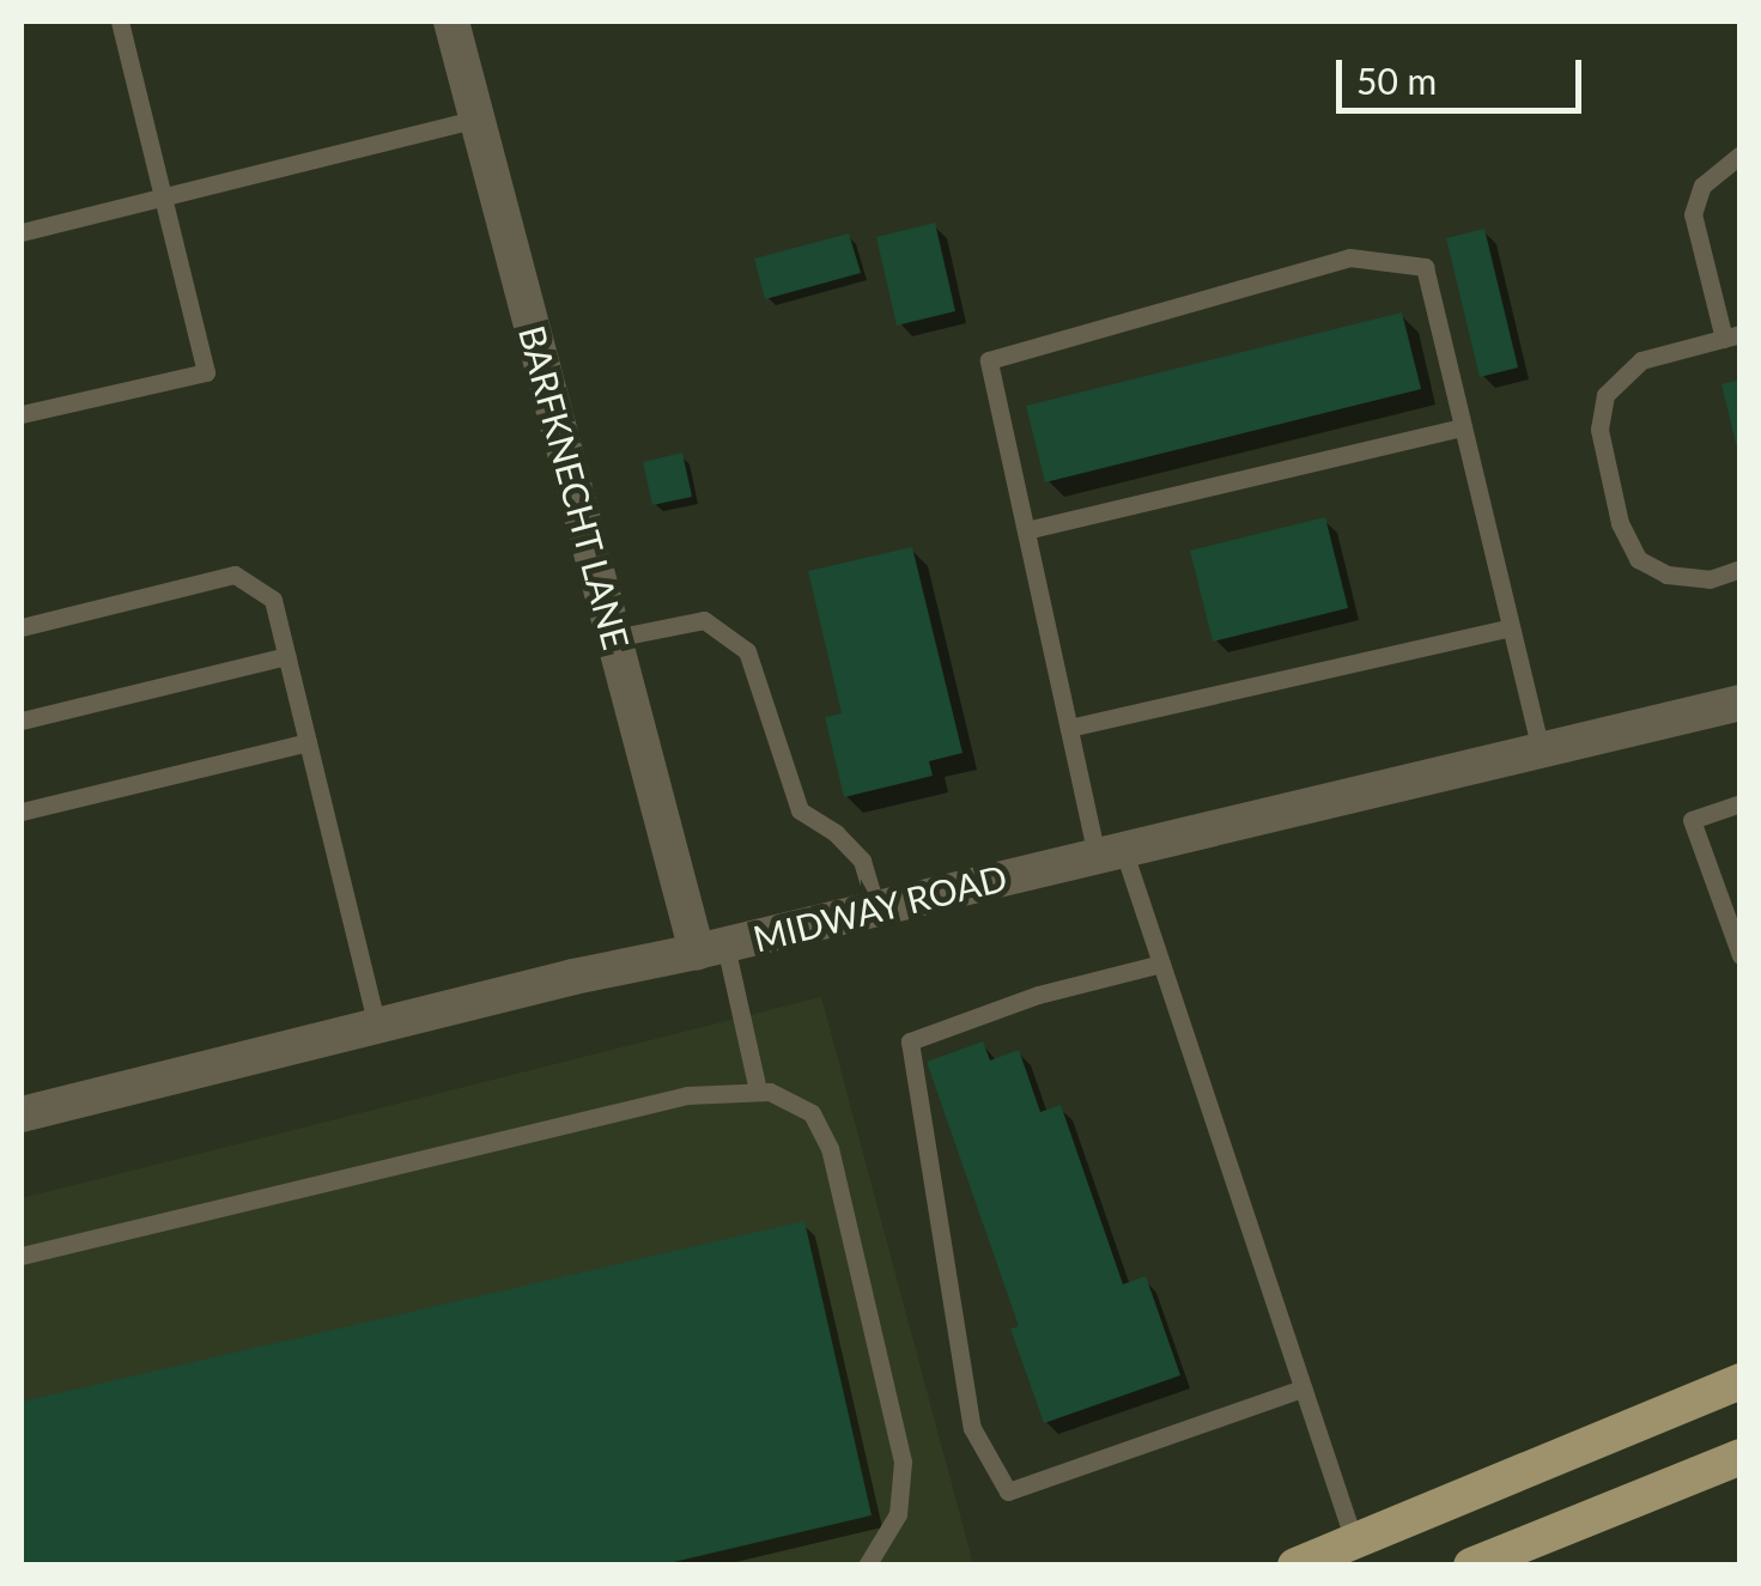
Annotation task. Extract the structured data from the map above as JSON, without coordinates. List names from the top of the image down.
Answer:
{
  "streets": {
    "street": ["BARFKNECHT LANE", "MIDWAY ROAD"]
  },
  "crossings": [
    ["BARFKNECHT LANE", "MIDWAY ROAD"]
  ],
  "scale_bar": "50 m"
}
